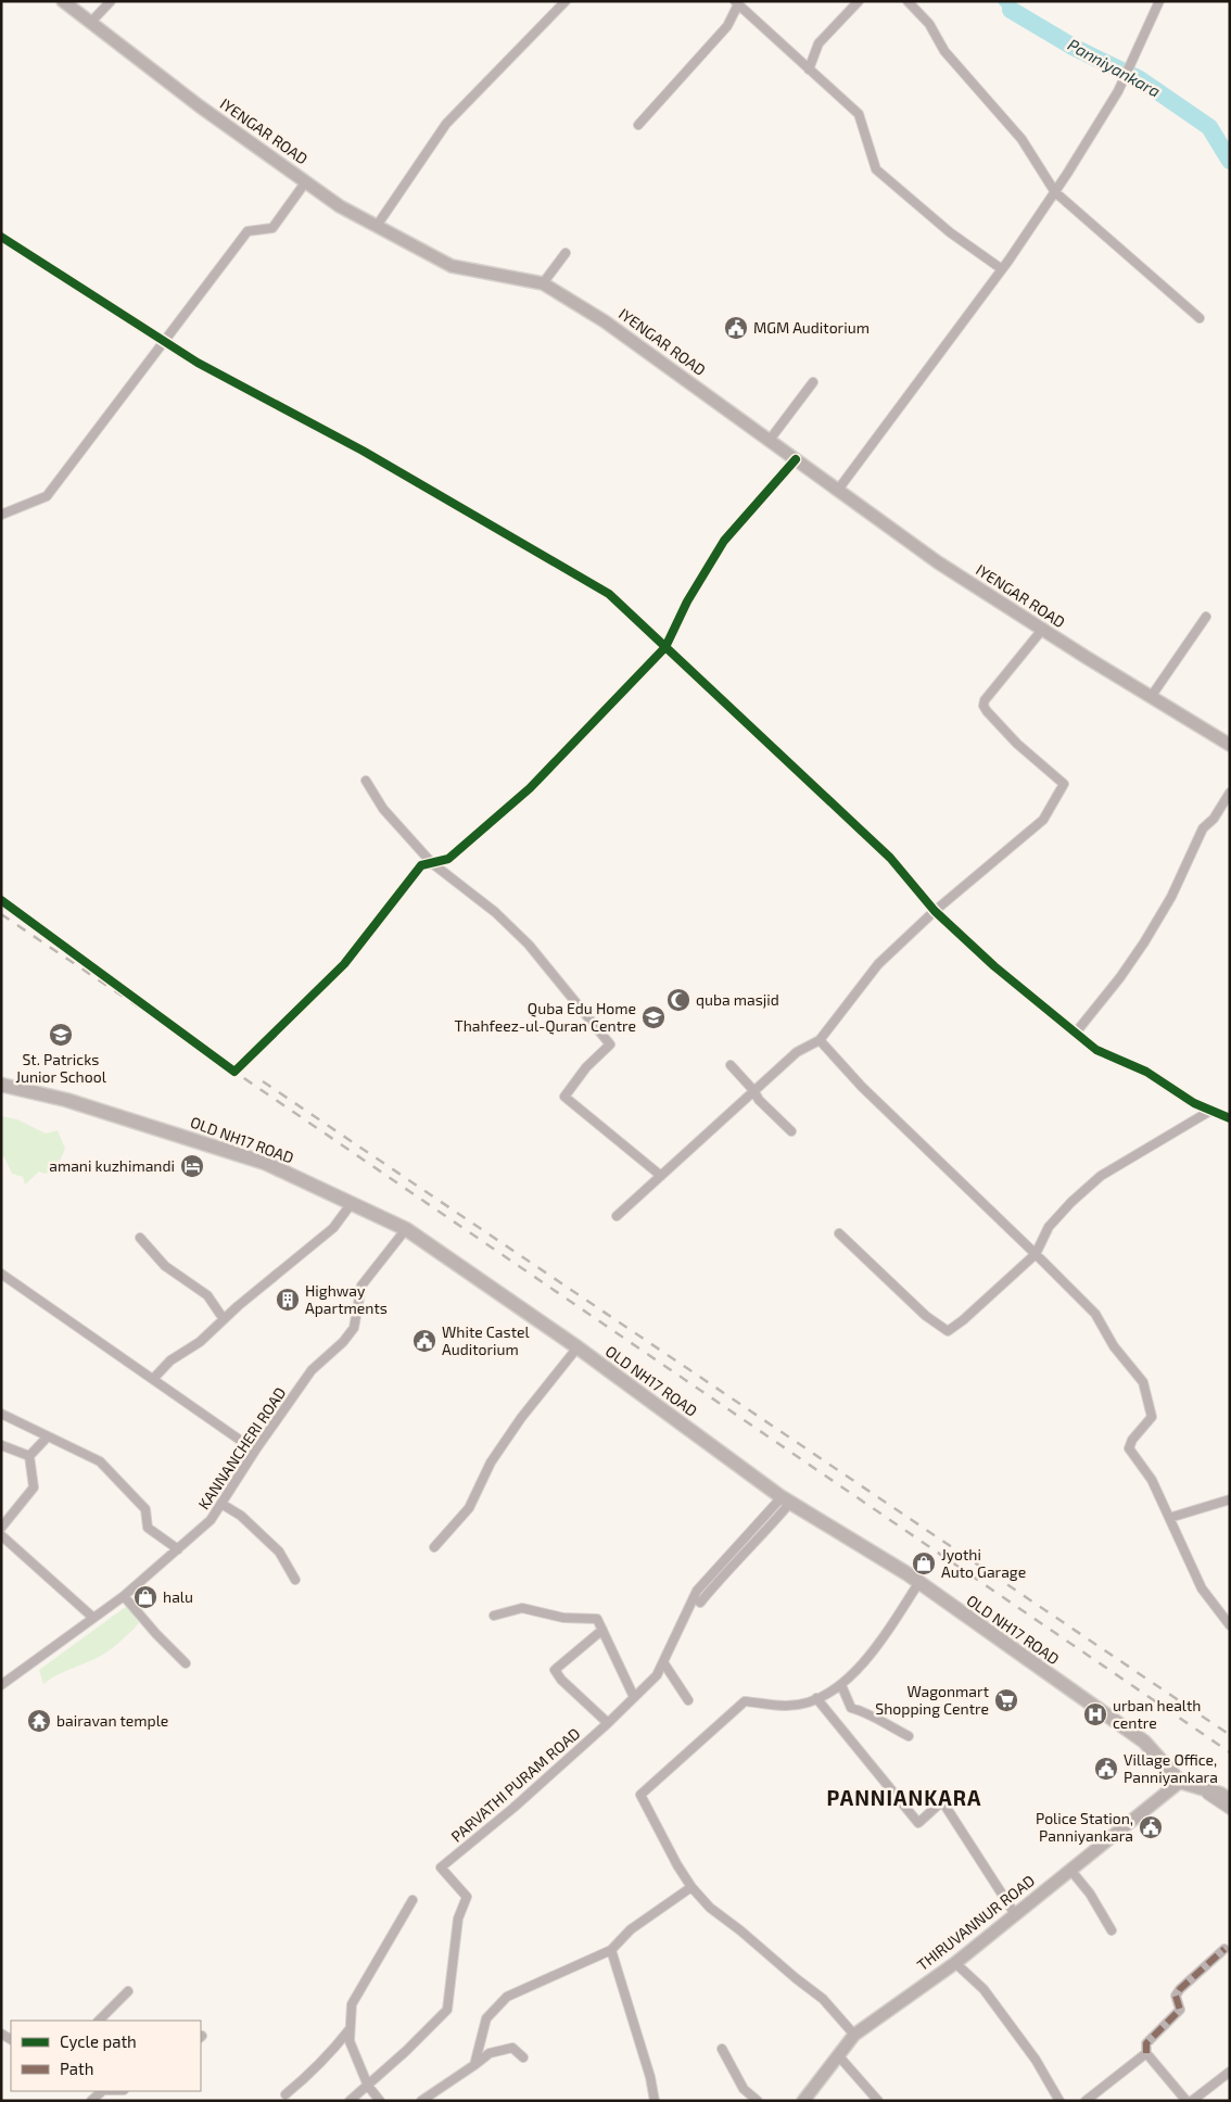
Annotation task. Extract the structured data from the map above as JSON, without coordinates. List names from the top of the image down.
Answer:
{
  "streets": {
    "main road": ["IYENGAR ROAD", "OLD NH17 ROAD", "THIRUVANNUR ROAD"],
    "street": ["KANNANCHERI ROAD", "PARVATHI PURAM ROAD"]
  },
  "crossings": [
    ["OLD NH17 ROAD", "KANNANCHERI ROAD"],
    ["OLD NH17 ROAD", "PARVATHI PURAM ROAD"],
    ["OLD NH17 ROAD", "THIRUVANNUR ROAD"]
  ],
  "districts": ["PANNIANKARA"],
  "water": ["Panniyankara"],
  "places": {
    "public building": [
      "MGM Auditorium",
      "White Castel Auditorium",
      "Village Office, Panniyankara",
      "Police Station, Panniyankara"
    ],
    "mosque": ["quba masjid"],
    "school or university": ["Quba Edu Home Thahfeez-ul-Quran Centre", "St. Patricks Junior School"],
    "hotel": ["amani kuzhimandi"],
    "building": ["Highway Apartments"],
    "shop": ["Jyothi Auto Garage", "halu"],
    "supermarket": ["Wagonmart Shopping Centre"],
    "hospital": ["urban health centre"],
    "temple": ["bairavan temple"]
  },
  "legend": ["Cycle path", "Path"]
}
